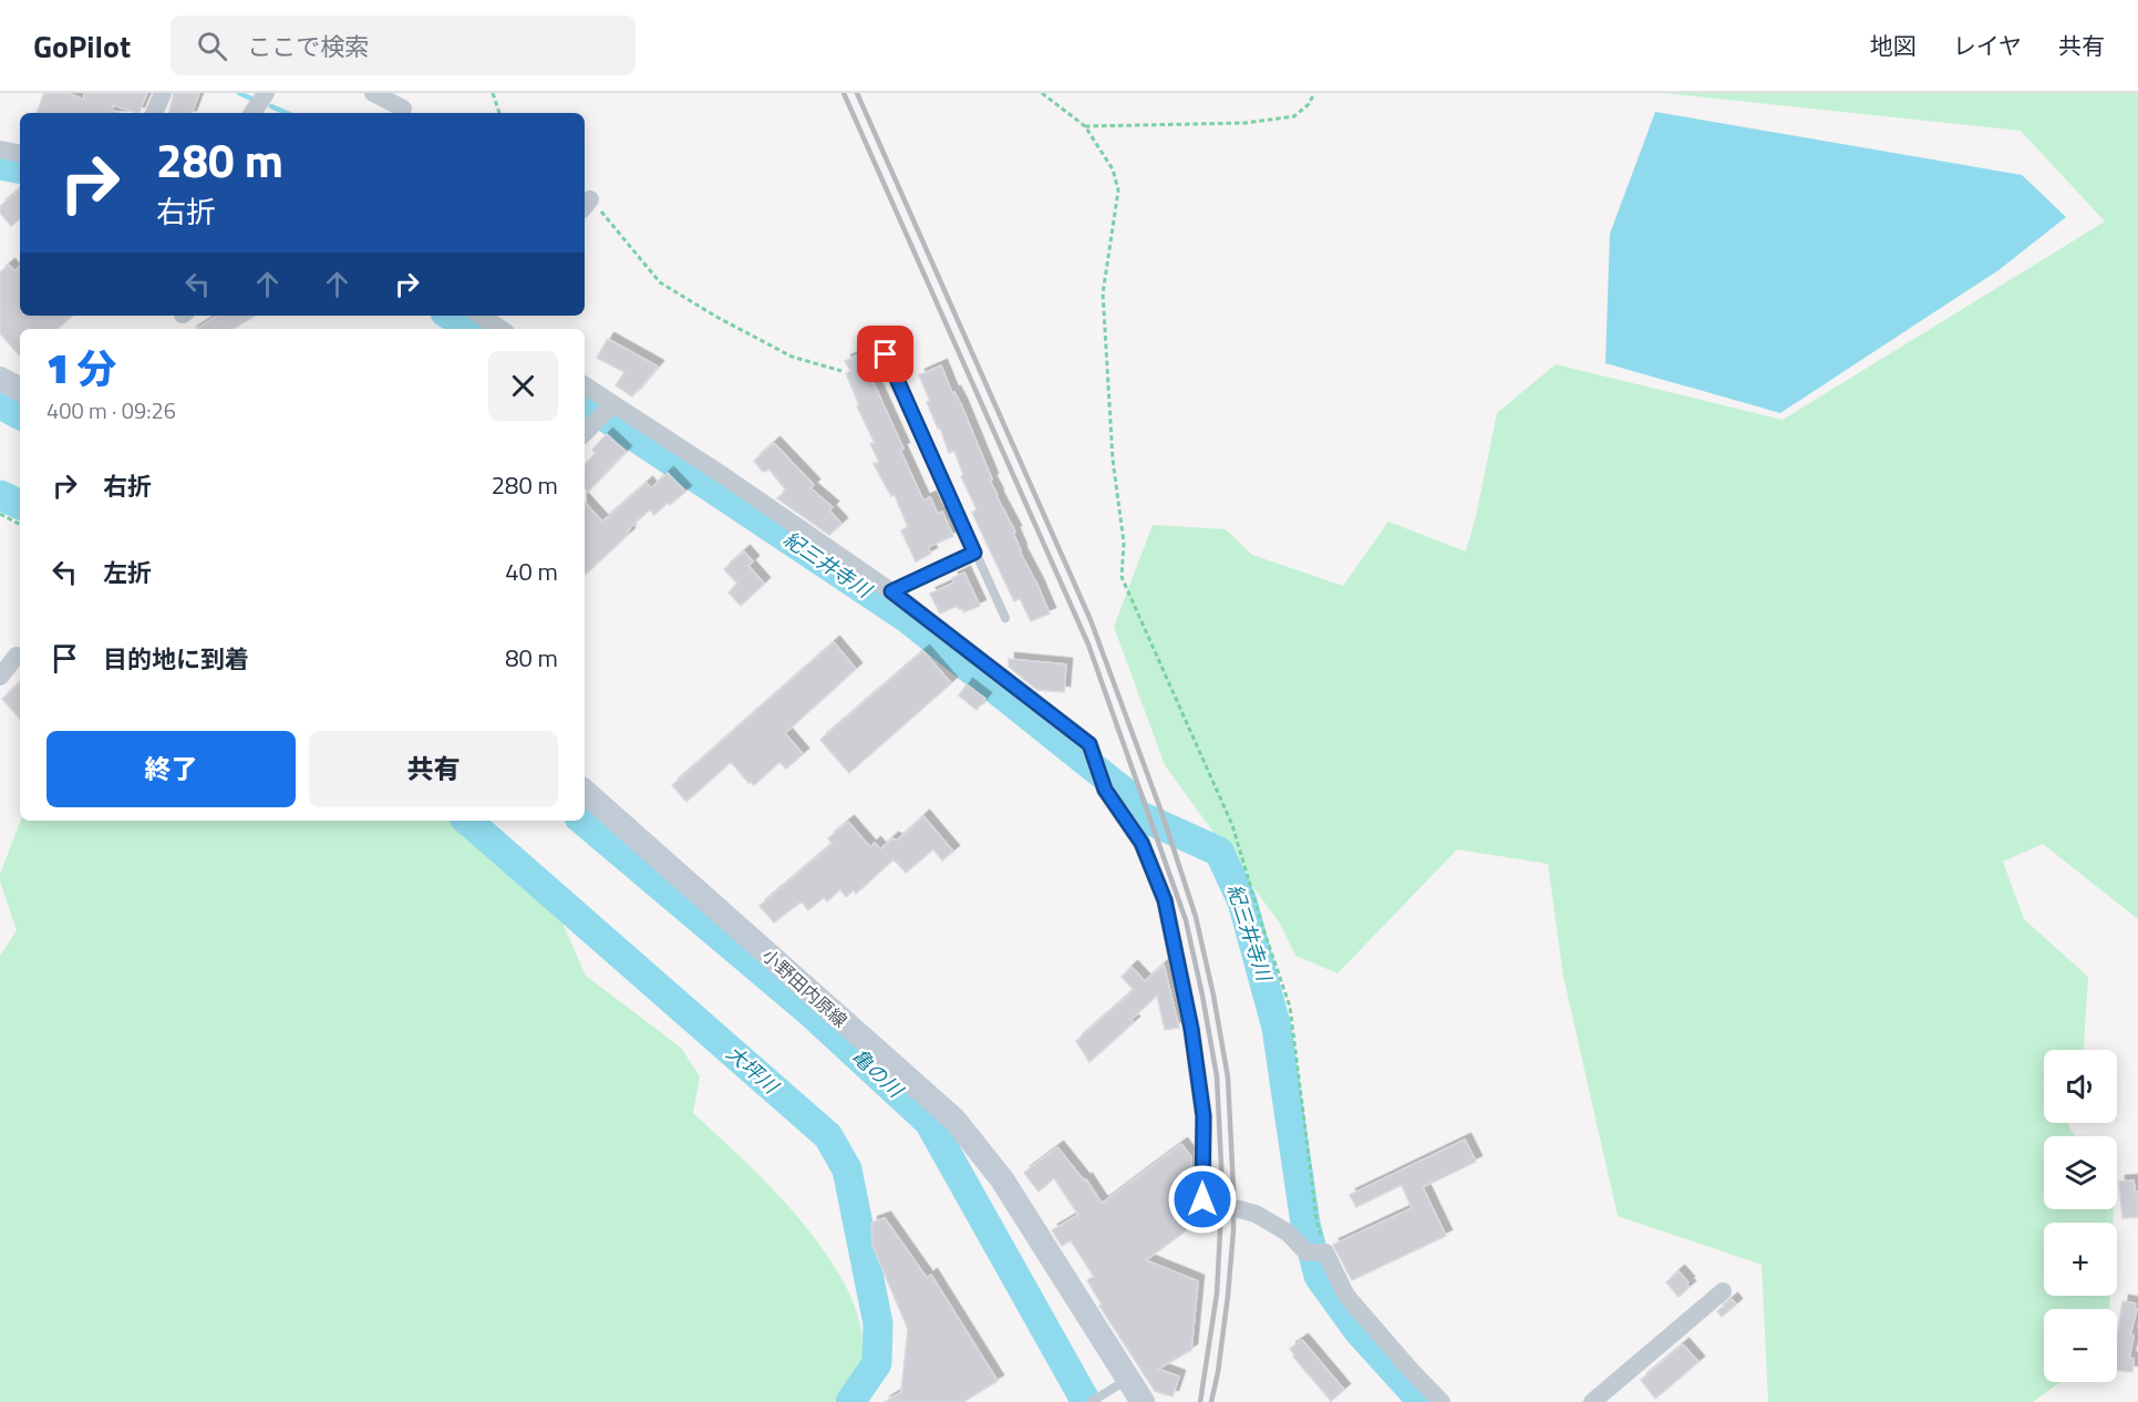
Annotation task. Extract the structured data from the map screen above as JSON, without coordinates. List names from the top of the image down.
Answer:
{
  "streets": {
    "main road": ["小野田内原線"]
  },
  "water": ["紀三井寺川", "大坪川", "亀の川"],
  "page": {
    "header": "GoPilot",
    "search": "ここで検索",
    "nav": ["地図", "レイヤ", "共有"],
    "turn": ["280 m", "右折"],
    "heading": ["1 分", "400 m · 09:26"],
    "list": [
      {
        "name": "右折",
        "value": "280 m"
      },
      {
        "name": "左折",
        "value": "40 m"
      },
      {
        "name": "目的地に到着",
        "value": "80 m"
      }
    ],
    "buttons": ["終了", "共有"],
    "map_buttons": ["+", "−"]
  }
}
